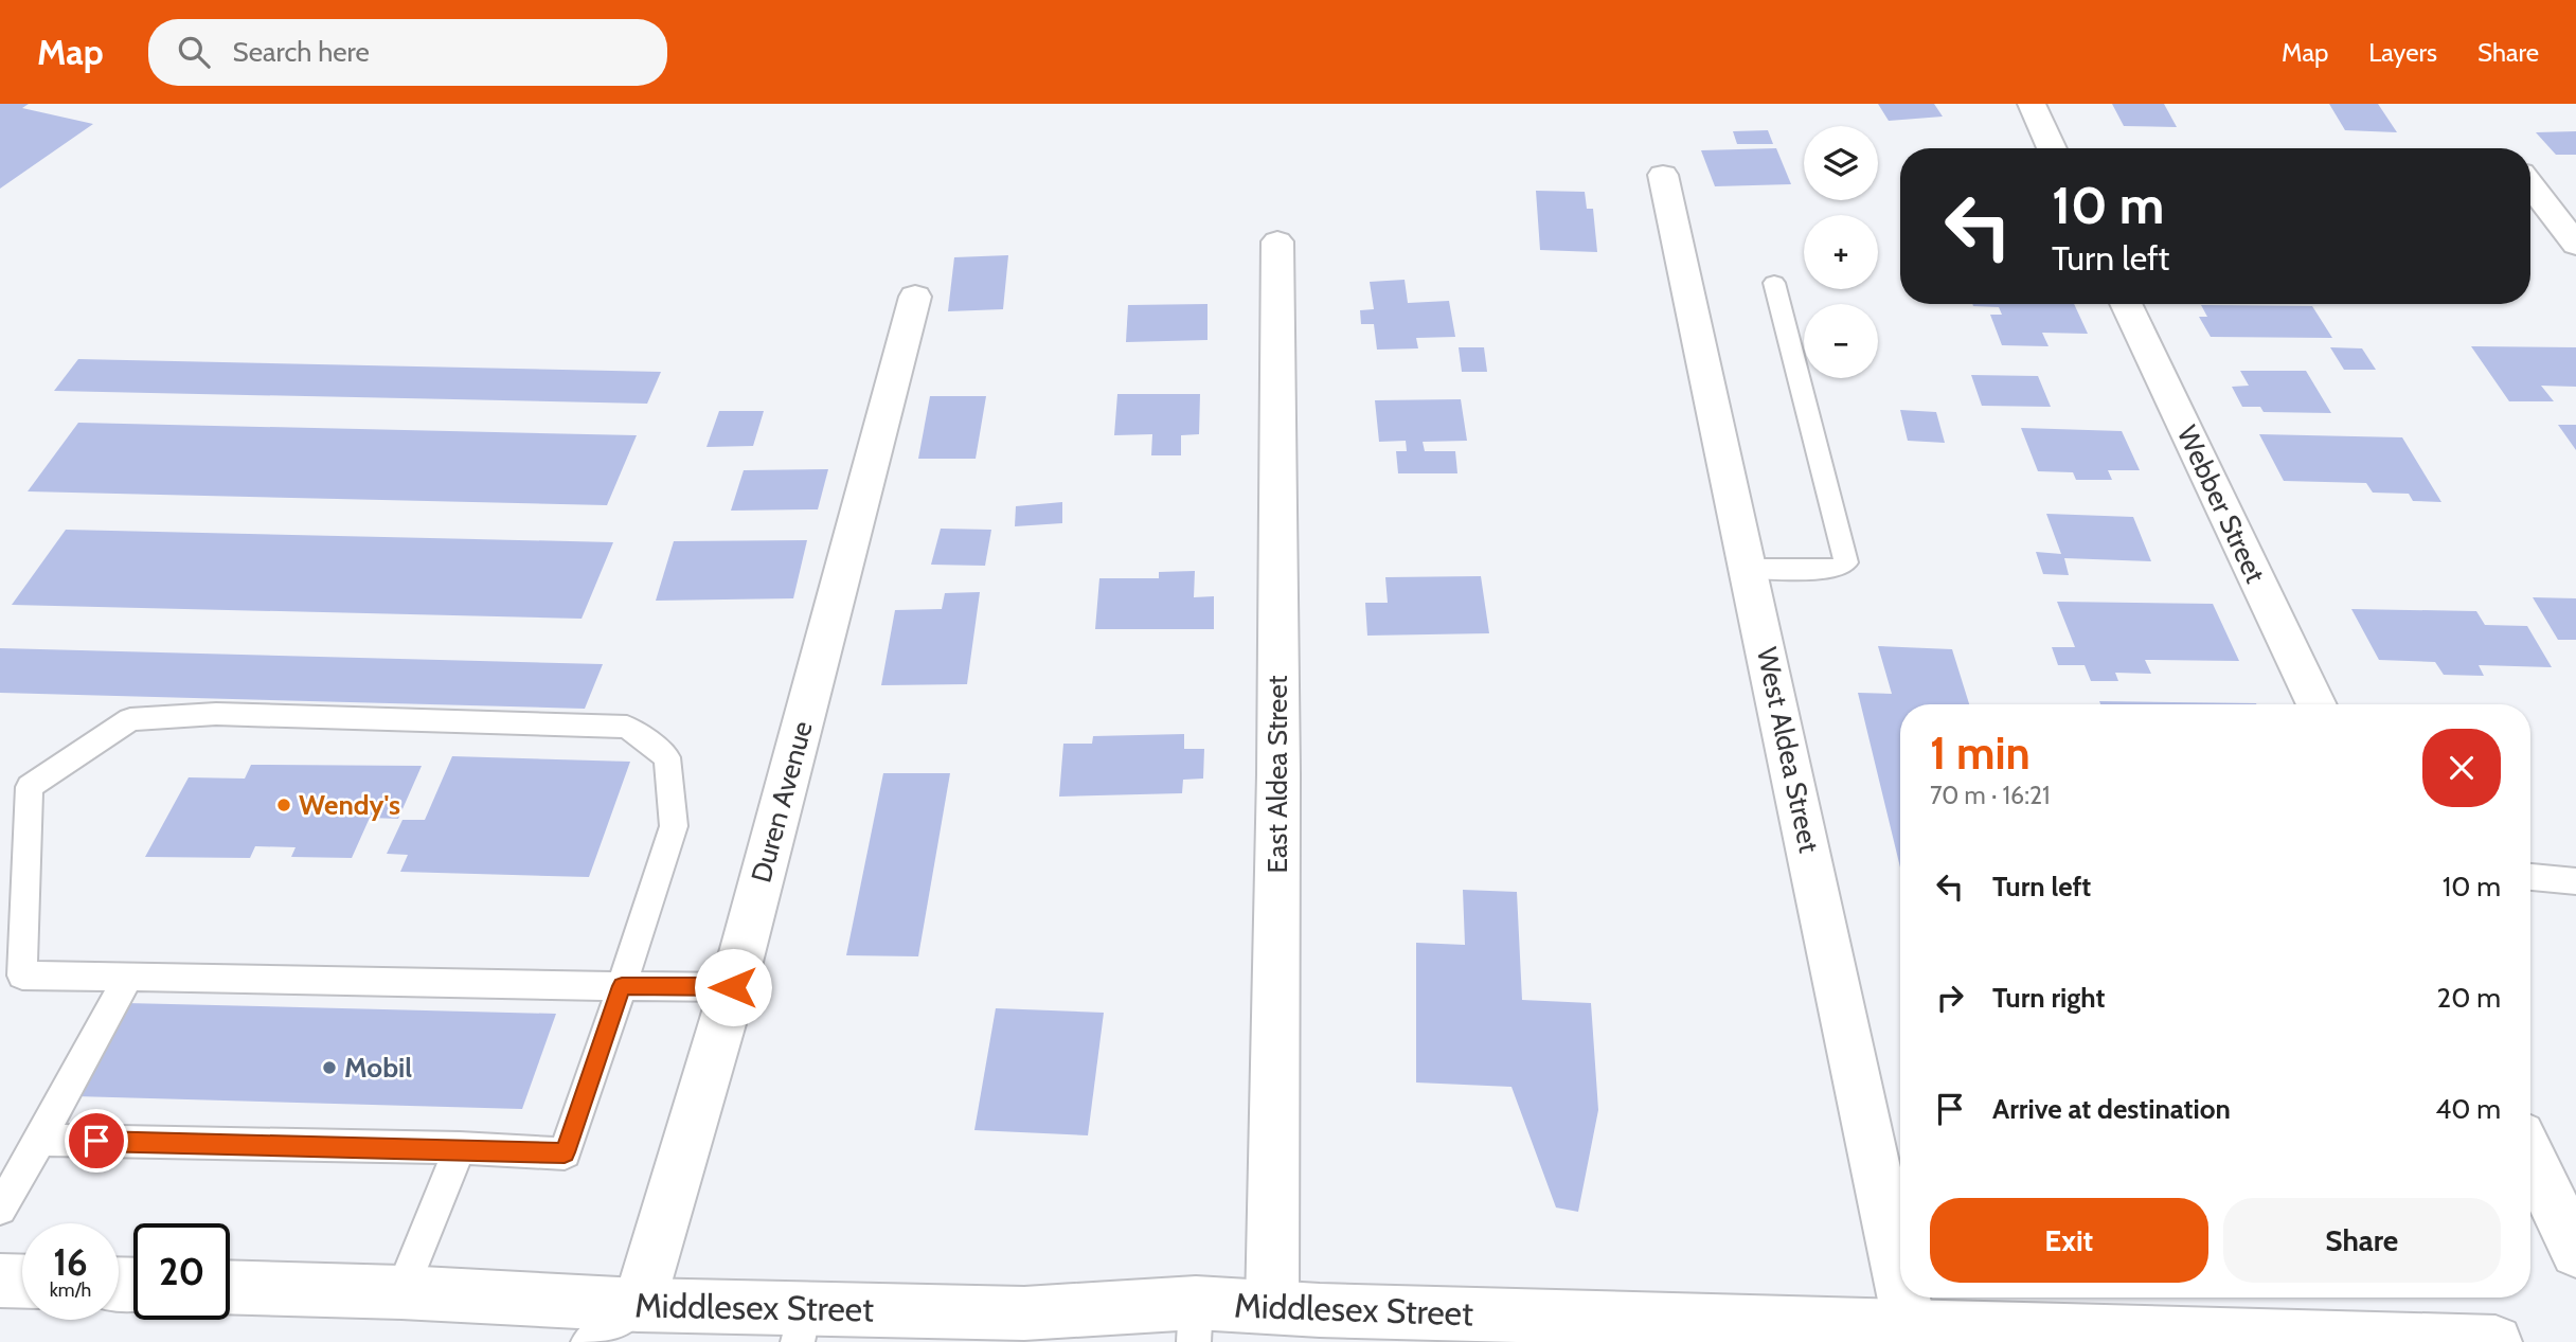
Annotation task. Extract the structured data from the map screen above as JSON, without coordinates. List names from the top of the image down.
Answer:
{
  "streets": {
    "street": [
      "Webber Street",
      "West Aldea Street",
      "East Aldea Street",
      "Duren Avenue",
      "Middlesex Street"
    ]
  },
  "crossings": [
    ["West Aldea Street", "Middlesex Street"],
    ["East Aldea Street", "Middlesex Street"],
    ["Duren Avenue", "Middlesex Street"]
  ],
  "places": ["Wendy's", "Mobil"],
  "page": {
    "header": "Map",
    "search": "Search here",
    "nav": ["Map", "Layers", "Share"],
    "map_buttons": ["+", "−"],
    "turn": ["10 m", "Turn left"],
    "heading": ["1 min", "70 m · 16:21"],
    "list": [
      {
        "name": "Turn left",
        "value": "10 m"
      },
      {
        "name": "Turn right",
        "value": "20 m"
      },
      {
        "name": "Arrive at destination",
        "value": "40 m"
      }
    ],
    "buttons": ["Exit", "Share"],
    "speed": "16 km/h",
    "limit": "20"
  }
}
